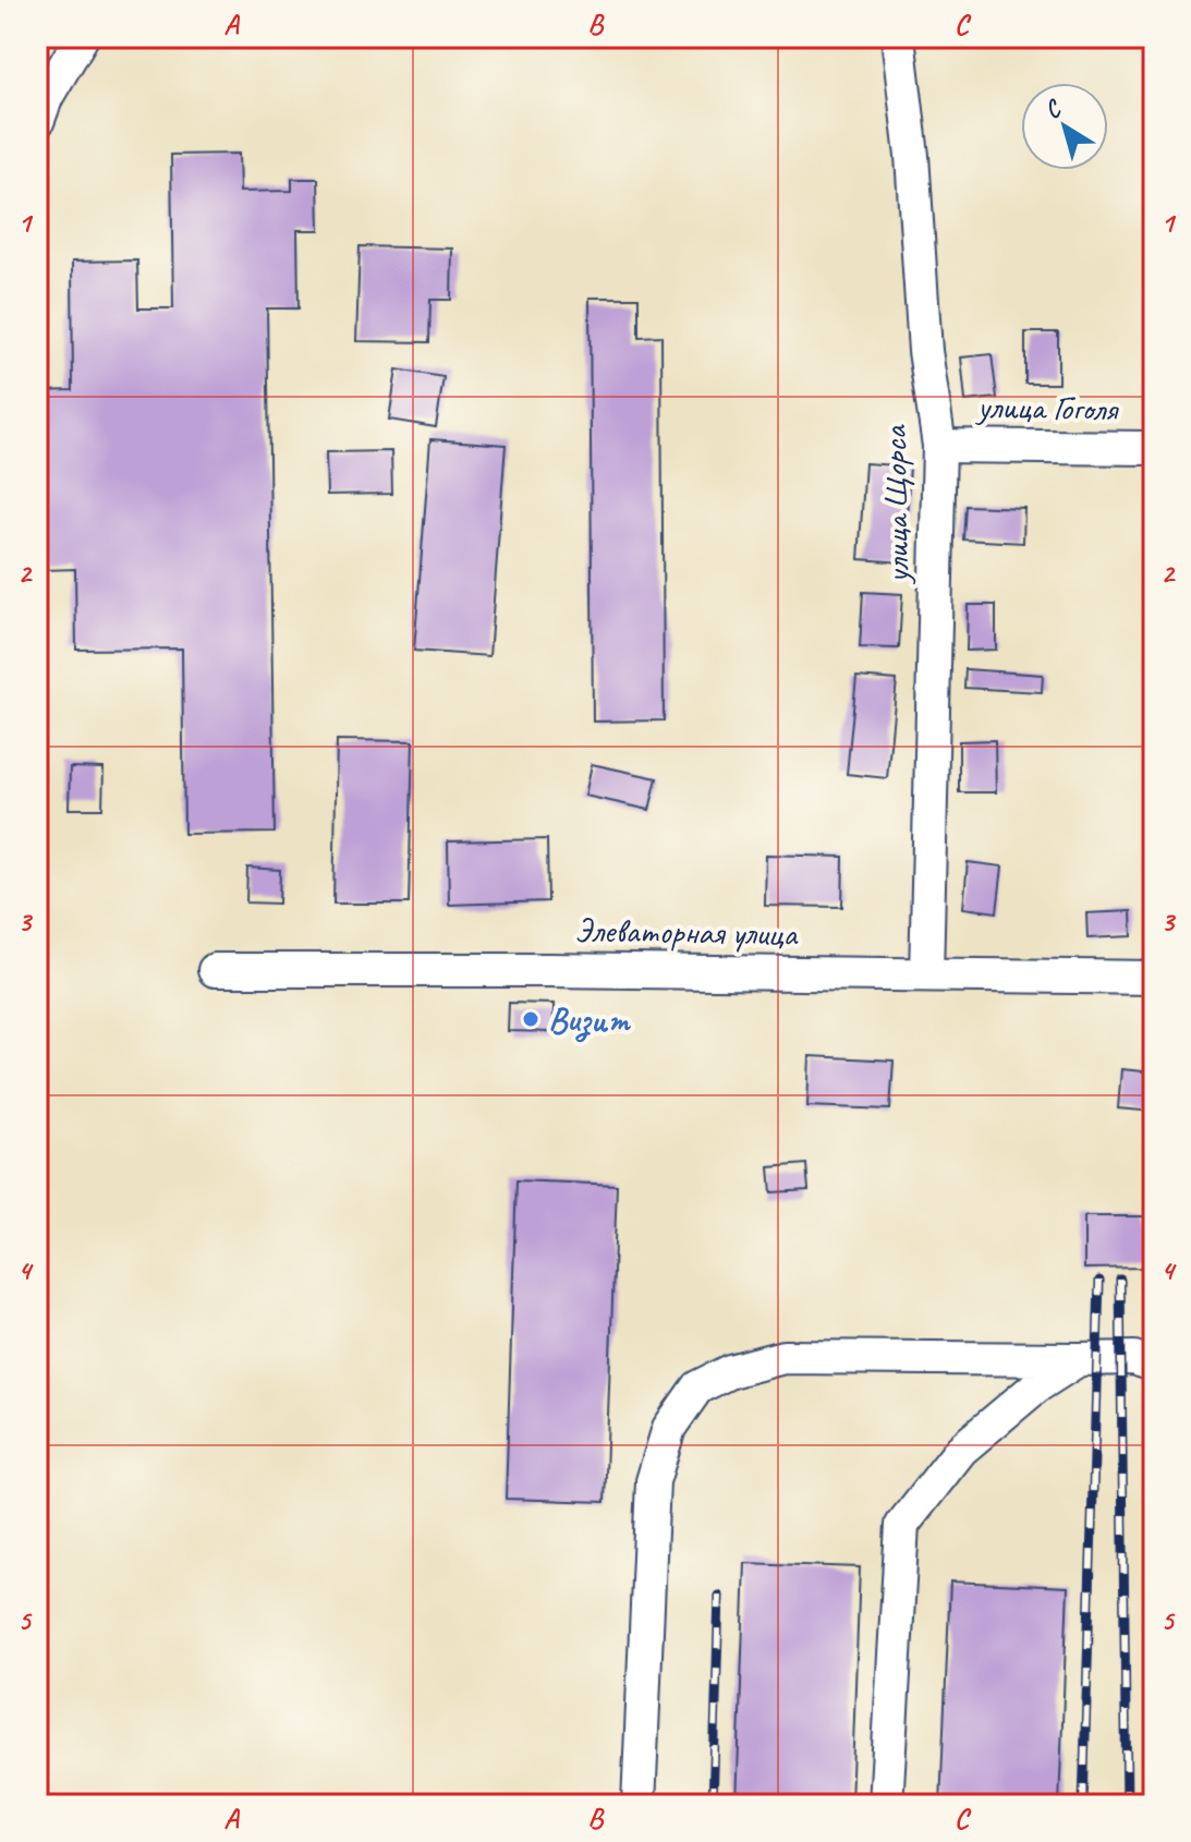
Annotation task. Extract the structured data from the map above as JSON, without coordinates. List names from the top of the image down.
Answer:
{
  "streets": {
    "street": ["улица Гоголя", "улица Щорса", "Элеваторная улица"]
  },
  "crossings": [
    ["улица Гоголя", "улица Щорса"],
    ["улица Щорса", "Элеваторная улица"]
  ],
  "places": ["Визит"],
  "north": "top left",
  "grid": {
    "columns": ["A", "B", "C"],
    "rows": [
      "1",
      "2",
      "3",
      "4",
      "5"
    ]
  }
}
